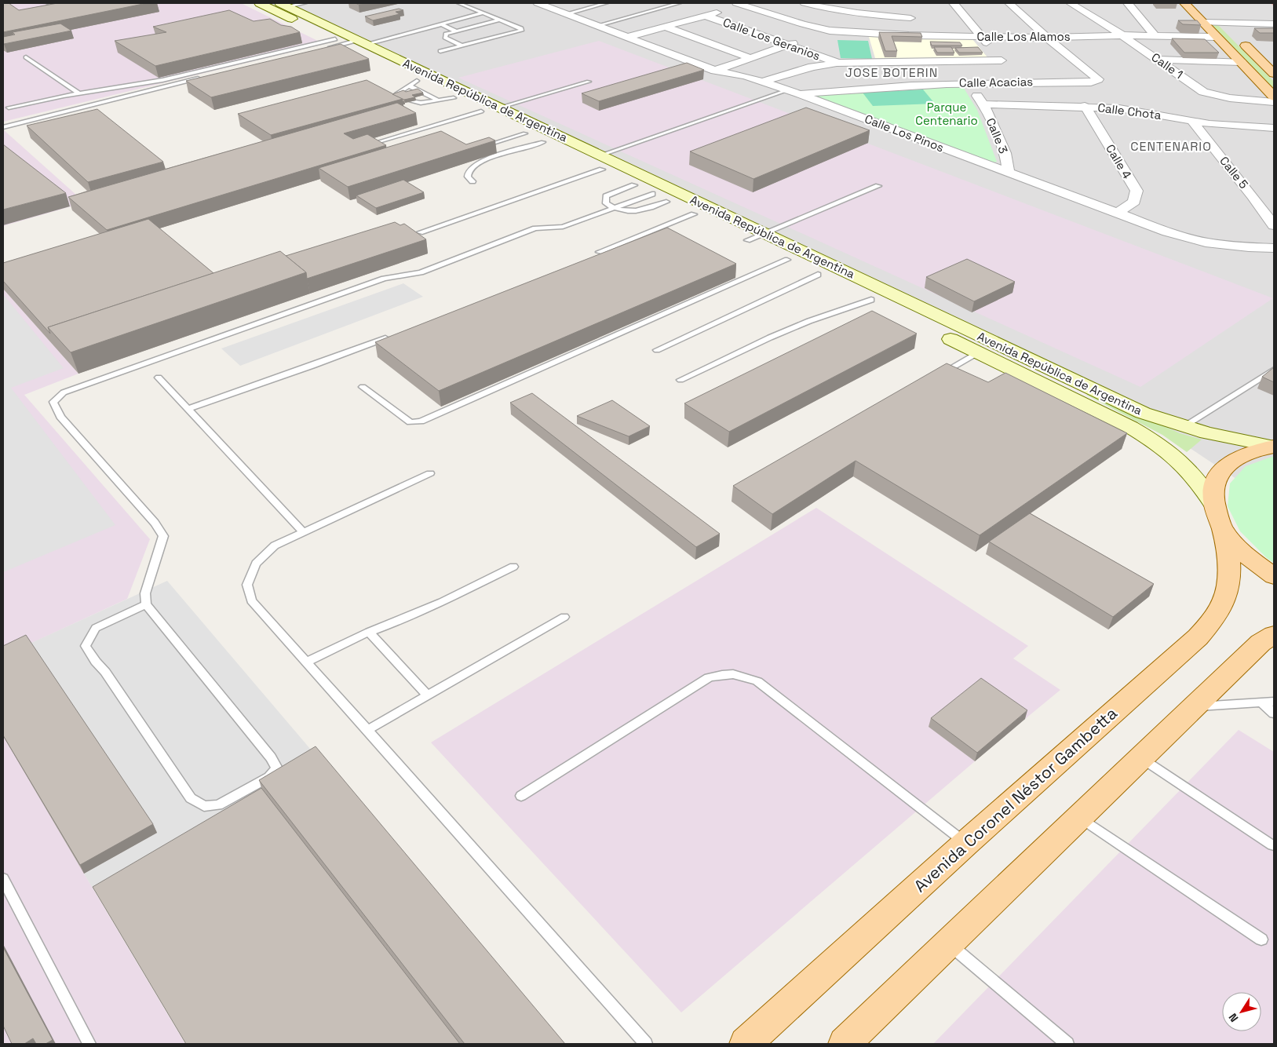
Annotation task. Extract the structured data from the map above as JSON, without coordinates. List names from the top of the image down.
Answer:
{
  "streets": {
    "main road": ["Avenida República de Argentina", "Avenida Coronel Néstor Gambetta"],
    "street": [
      "Calle Los Alamos",
      "Calle Los Geranios",
      "Calle 1",
      "Calle Acacias",
      "Calle Chota",
      "Calle Los Pinos",
      "Calle 3",
      "Calle 4",
      "Calle 5"
    ]
  },
  "crossings": [
    ["Calle Los Alamos", "Calle 1"],
    ["Calle Los Alamos", "Calle Acacias"],
    ["Calle Acacias", "Calle Los Pinos"],
    ["Calle Acacias", "Calle 3"],
    ["Calle Chota", "Calle 3"],
    ["Calle Chota", "Calle 4"],
    ["Calle Chota", "Calle 5"],
    ["Calle Los Pinos", "Calle 3"],
    ["Calle Los Pinos", "Calle 4"]
  ],
  "districts": ["JOSE BOTERIN", "CENTENARIO"],
  "parks": ["Parque Centenario"],
  "north": "bottom left"
}
